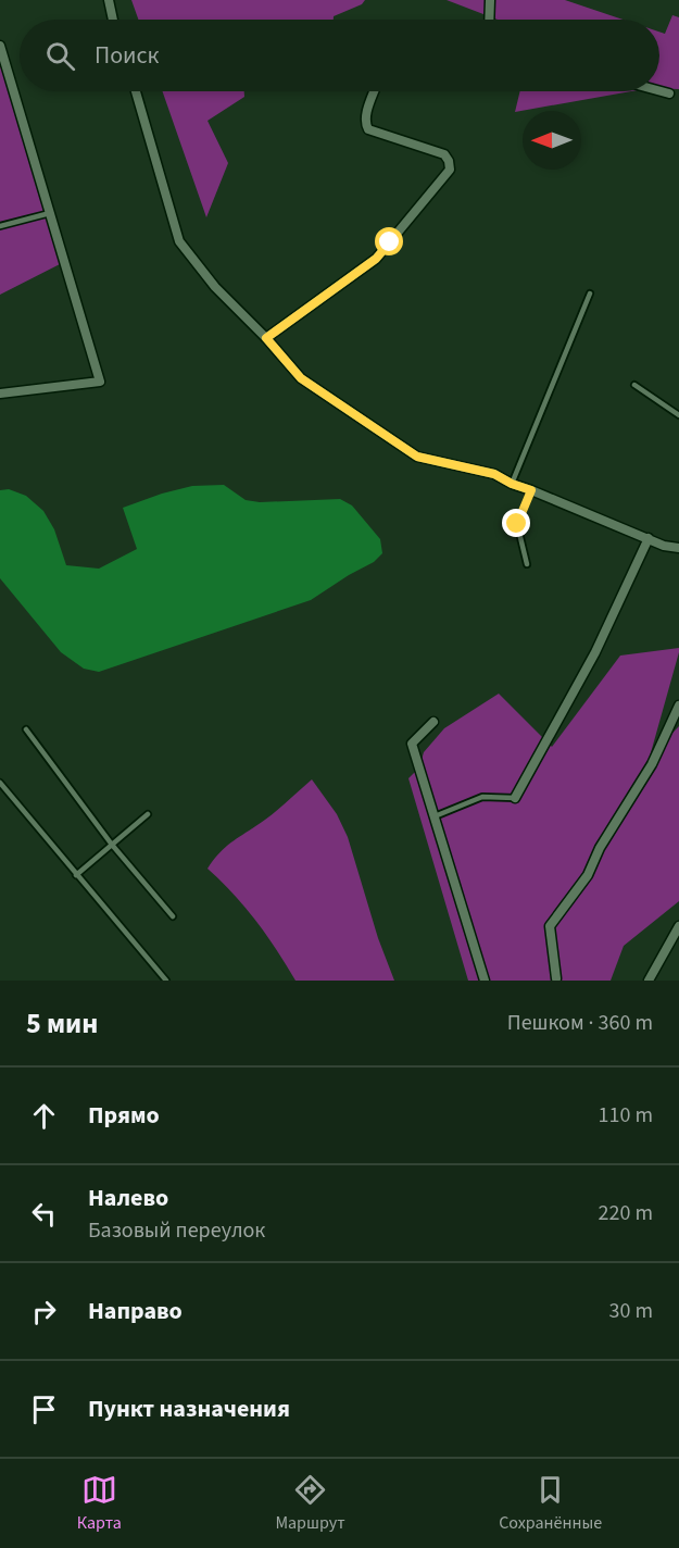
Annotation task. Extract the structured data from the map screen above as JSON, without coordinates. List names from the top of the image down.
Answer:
{
  "north": "left",
  "page": {
    "search": "Поиск",
    "heading": ["5 мин", "Пешком · 360 m"],
    "list": [
      ["Прямо", "110 m"],
      ["Налево", "Базовый переулок", "220 m"],
      ["Направо", "30 m"],
      "Пункт назначения"
    ],
    "nav": ["Карта", "Маршрут", "Сохранённые"]
  }
}
